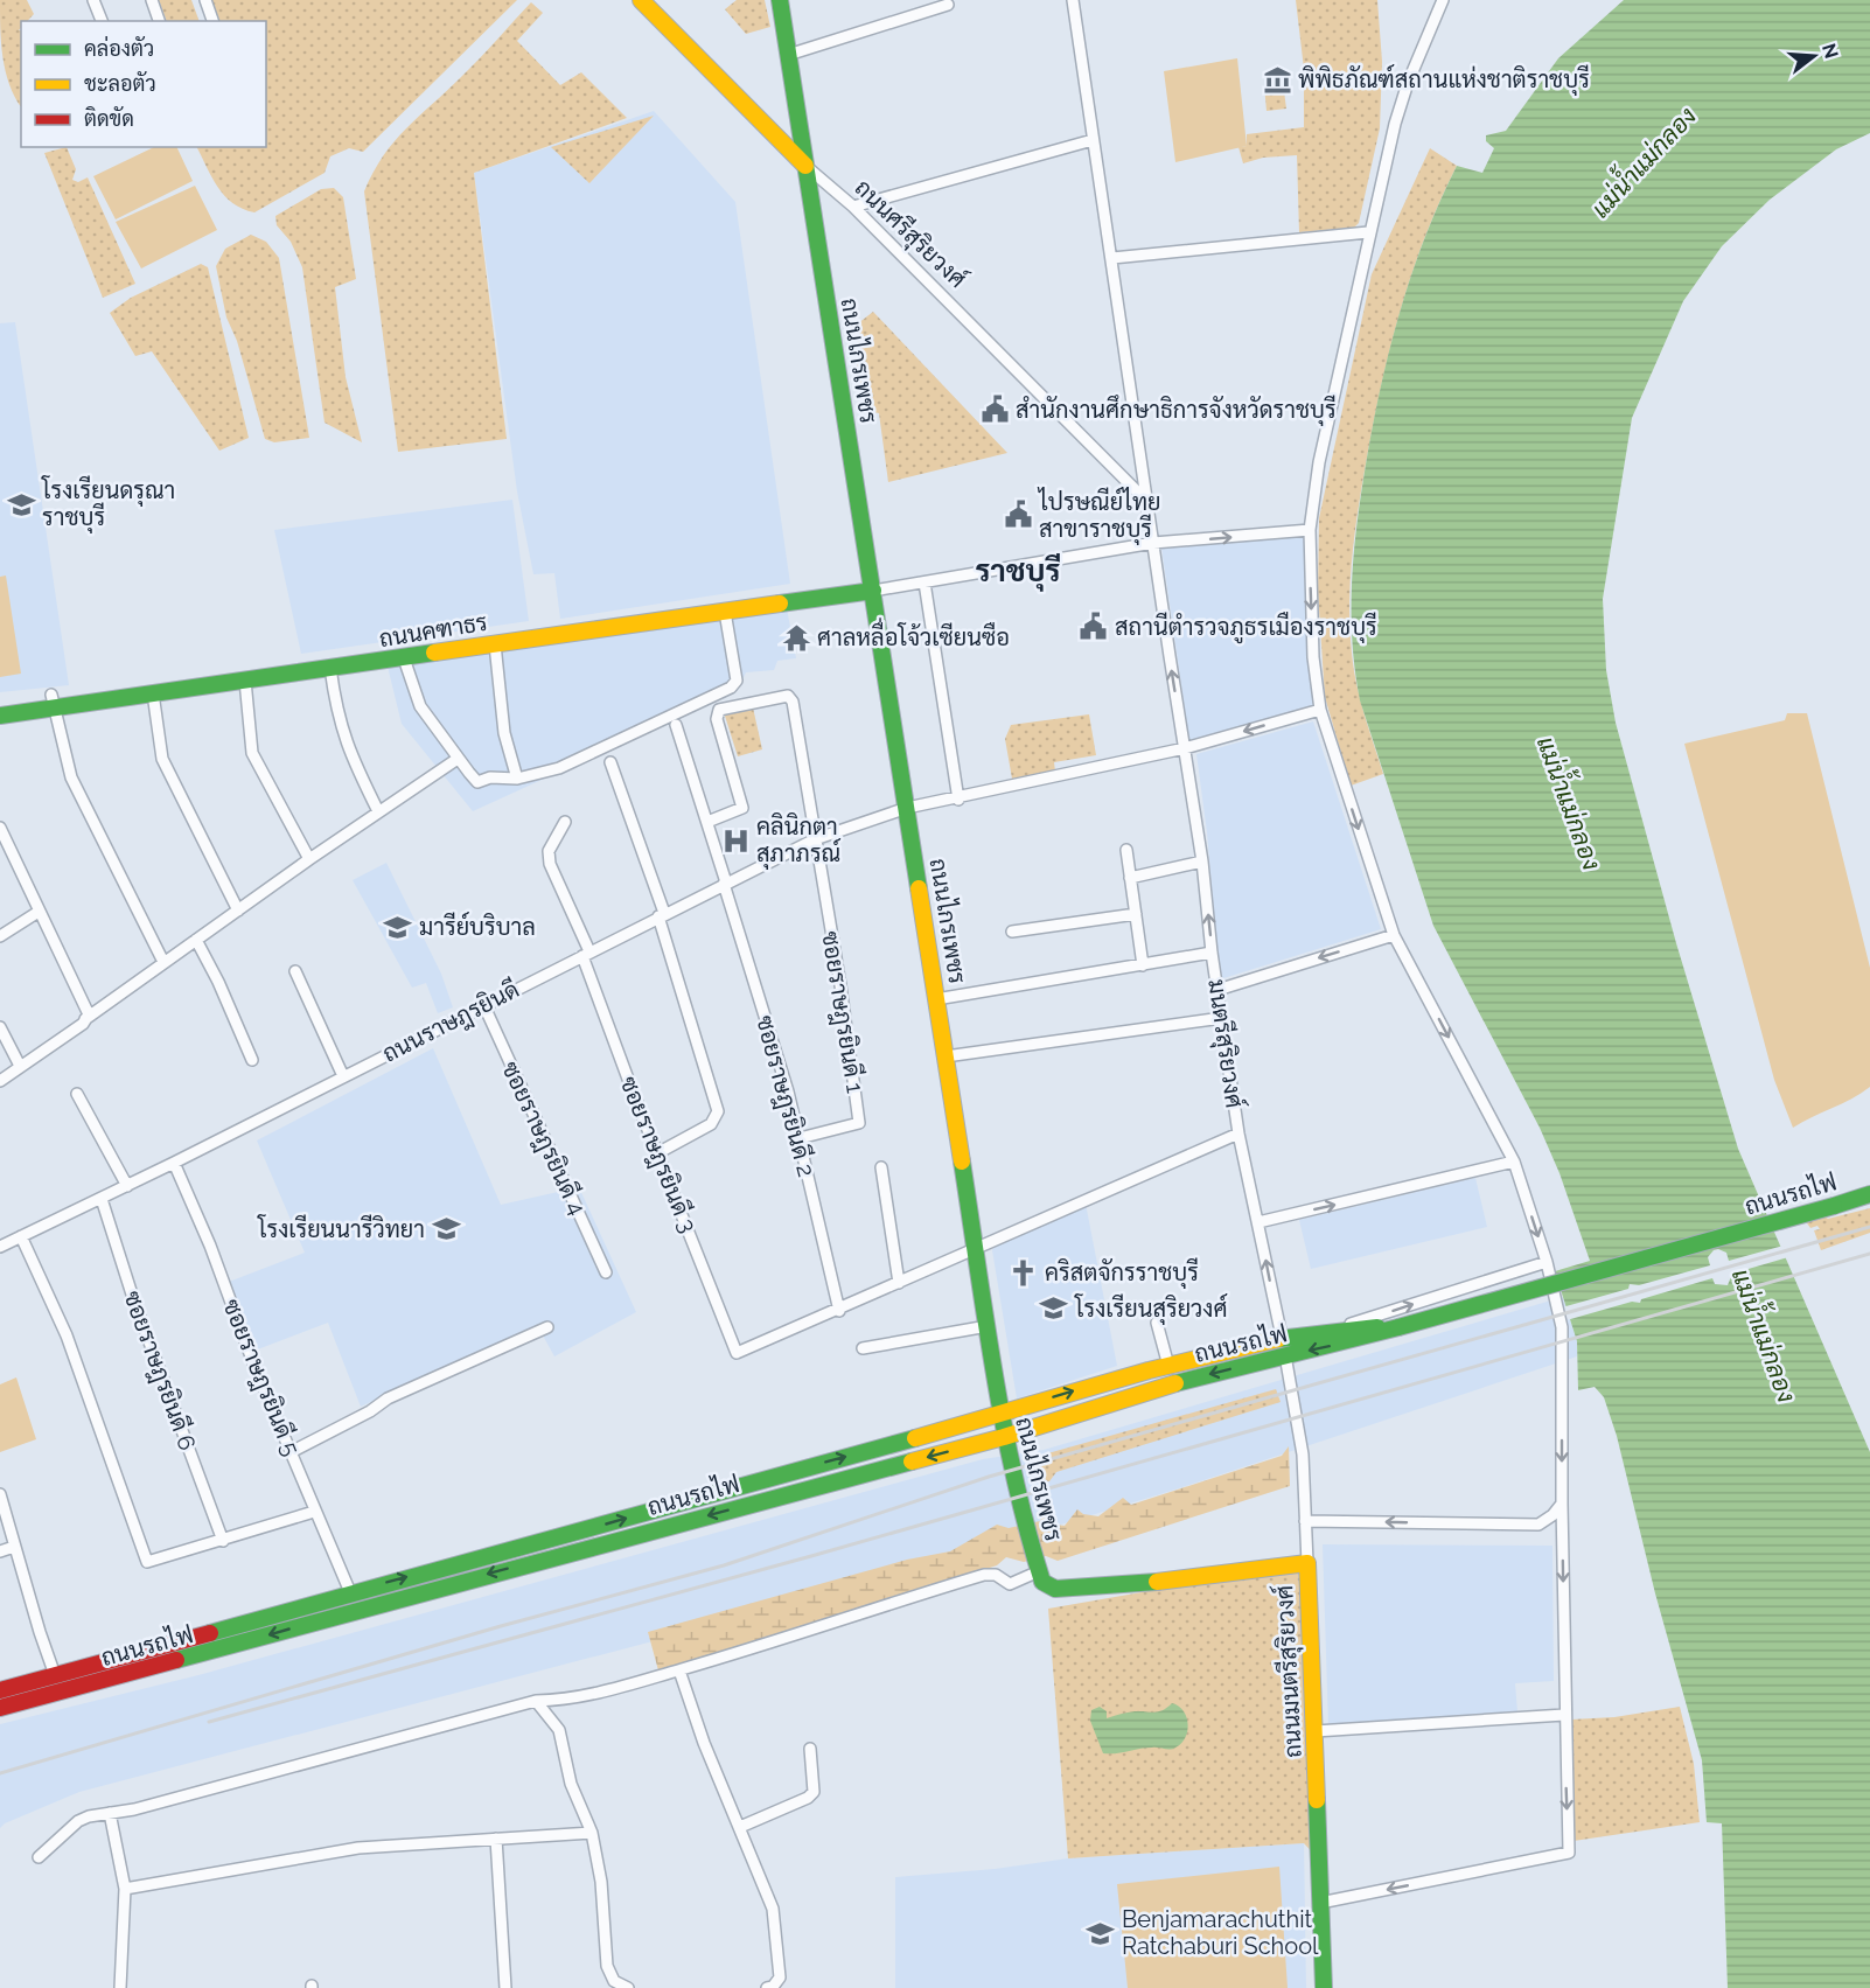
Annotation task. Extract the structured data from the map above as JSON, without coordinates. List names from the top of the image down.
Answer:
{
  "streets": {
    "main road": [
      "ถนนศรีสุริยวงศ์",
      "ถนนไกรเพชร",
      "ถนนคฑาธร",
      "ถนนรถไฟ",
      "ถนนมนตรีสุริยวงศ์"
    ],
    "street": [
      "ซอยราษฎรยินดี 1",
      "ถนนราษฎรยินดี",
      "มนตรีสุริยวงศ์",
      "ซอยราษฎรยินดี 2",
      "ซอยราษฎรยินดี 4",
      "ซอยราษฎรยินดี 3",
      "ซอยราษฎรยินดี 6",
      "ซอยราษฎรยินดี 5"
    ]
  },
  "crossings": [
    ["ถนนศรีสุริยวงศ์", "ถนนไกรเพชร"],
    ["ถนนศรีสุริยวงศ์", "มนตรีสุริยวงศ์"],
    ["ถนนไกรเพชร", "ถนนคฑาธร"],
    ["ถนนไกรเพชร", "ถนนราษฎรยินดี"],
    ["ถนนไกรเพชร", "ถนนรถไฟ"],
    ["ถนนไกรเพชร", "ถนนมนตรีสุริยวงศ์"],
    ["ซอยราษฎรยินดี 1", "ถนนราษฎรยินดี"],
    ["ซอยราษฎรยินดี 1", "ซอยราษฎรยินดี 2"],
    ["ถนนราษฎรยินดี", "มนตรีสุริยวงศ์"],
    ["ถนนราษฎรยินดี", "ซอยราษฎรยินดี 2"],
    ["ถนนราษฎรยินดี", "ซอยราษฎรยินดี 4"],
    ["ถนนราษฎรยินดี", "ซอยราษฎรยินดี 3"],
    ["ถนนราษฎรยินดี", "ซอยราษฎรยินดี 6"],
    ["ถนนราษฎรยินดี", "ซอยราษฎรยินดี 5"],
    ["มนตรีสุริยวงศ์", "ถนนรถไฟ"],
    ["ซอยราษฎรยินดี 2", "ซอยราษฎรยินดี 3"],
    ["ถนนรถไฟ", "ซอยราษฎรยินดี 5"],
    ["ถนนรถไฟ", "ถนนมนตรีสุริยวงศ์"]
  ],
  "districts": ["ราชบุรี"],
  "water": ["แม่น้ำแม่กลอง"],
  "places": {
    "museum": ["พิพิธภัณฑ์สถานแห่งชาติราชบุรี"],
    "public building": ["สำนักงานศึกษาธิการจังหวัดราชบุรี", "ไปรษณีย์ไทย สาขาราชบุรี", "สถานีตำรวจภูธรเมืองราชบุรี"],
    "school or university": [
      "โรงเรียนดรุณา ราชบุรี",
      "มารีย์บริบาล",
      "โรงเรียนนารีวิทยา",
      "โรงเรียนสุริยวงศ์",
      "Benjamarachuthit Ratchaburi School"
    ],
    "temple": ["ศาลหลื่อโจ้วเซียนซือ"],
    "hospital": ["คลินิกตา สุภาภรณ์"],
    "church": ["คริสตจักรราชบุรี"]
  },
  "legend": ["คล่องตัว", "ชะลอตัว", "ติดขัด"],
  "north": "right"
}
